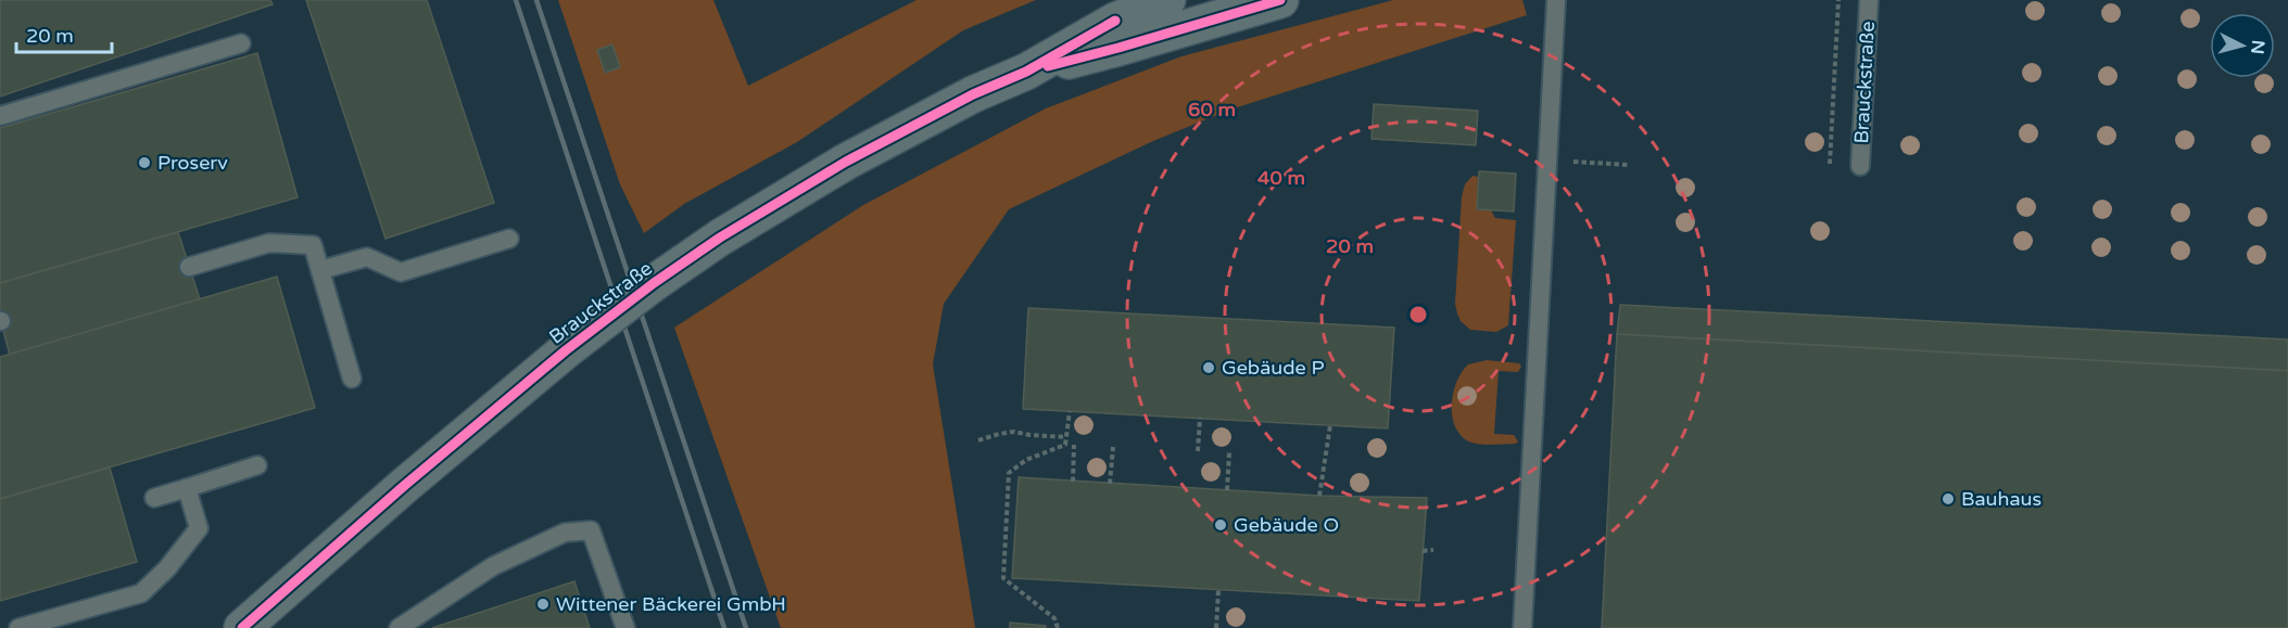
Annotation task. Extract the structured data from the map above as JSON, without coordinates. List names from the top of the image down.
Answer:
{
  "streets": {
    "street": ["Brauckstraße"]
  },
  "places": [
    "Proserv",
    "Gebäude P",
    "Bauhaus",
    "Gebäude O",
    "Wittener Bäckerei GmbH"
  ],
  "scale_bar": "20 m",
  "north": "right",
  "rings": ["60 m", "40 m", "20 m"]
}
